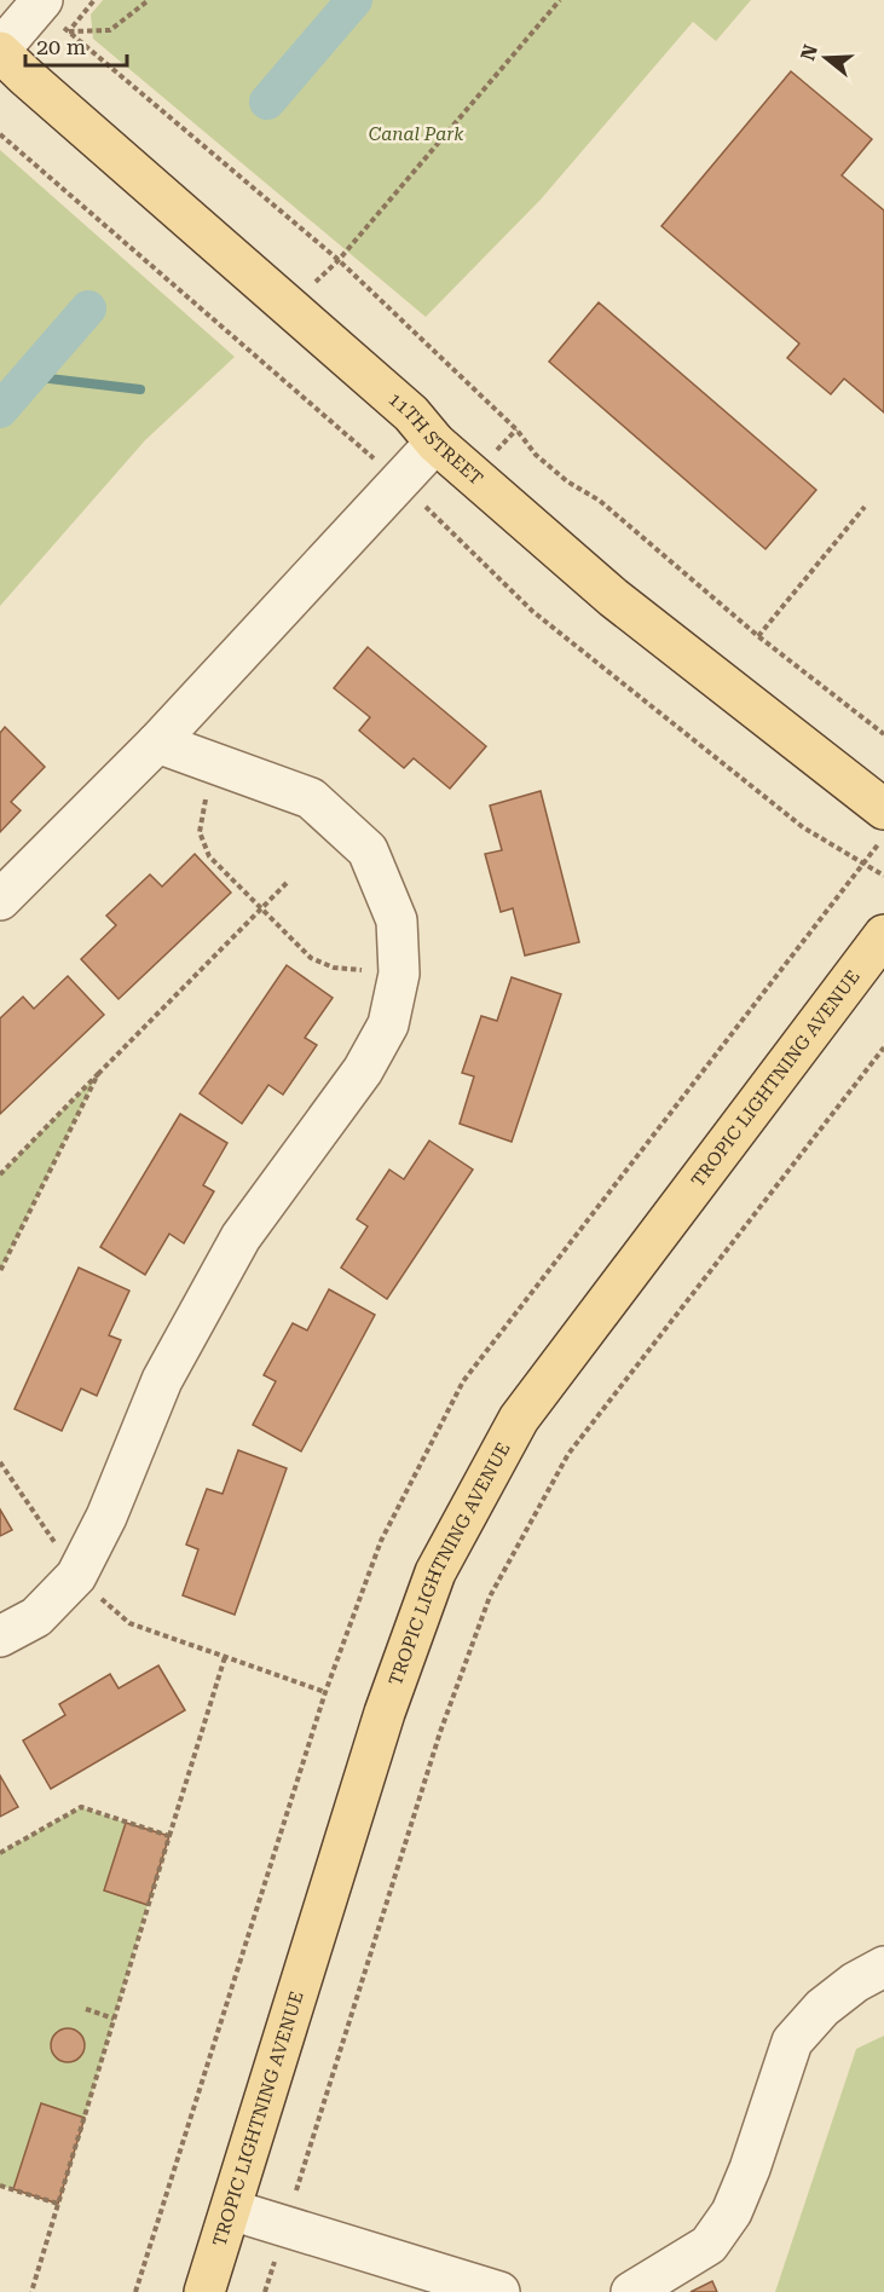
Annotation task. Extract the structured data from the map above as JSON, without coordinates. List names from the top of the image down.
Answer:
{
  "streets": {
    "main road": ["11TH STREET", "TROPIC LIGHTNING AVENUE"]
  },
  "parks": ["Canal Park"],
  "scale_bar": "20 m",
  "north": "left"
}
